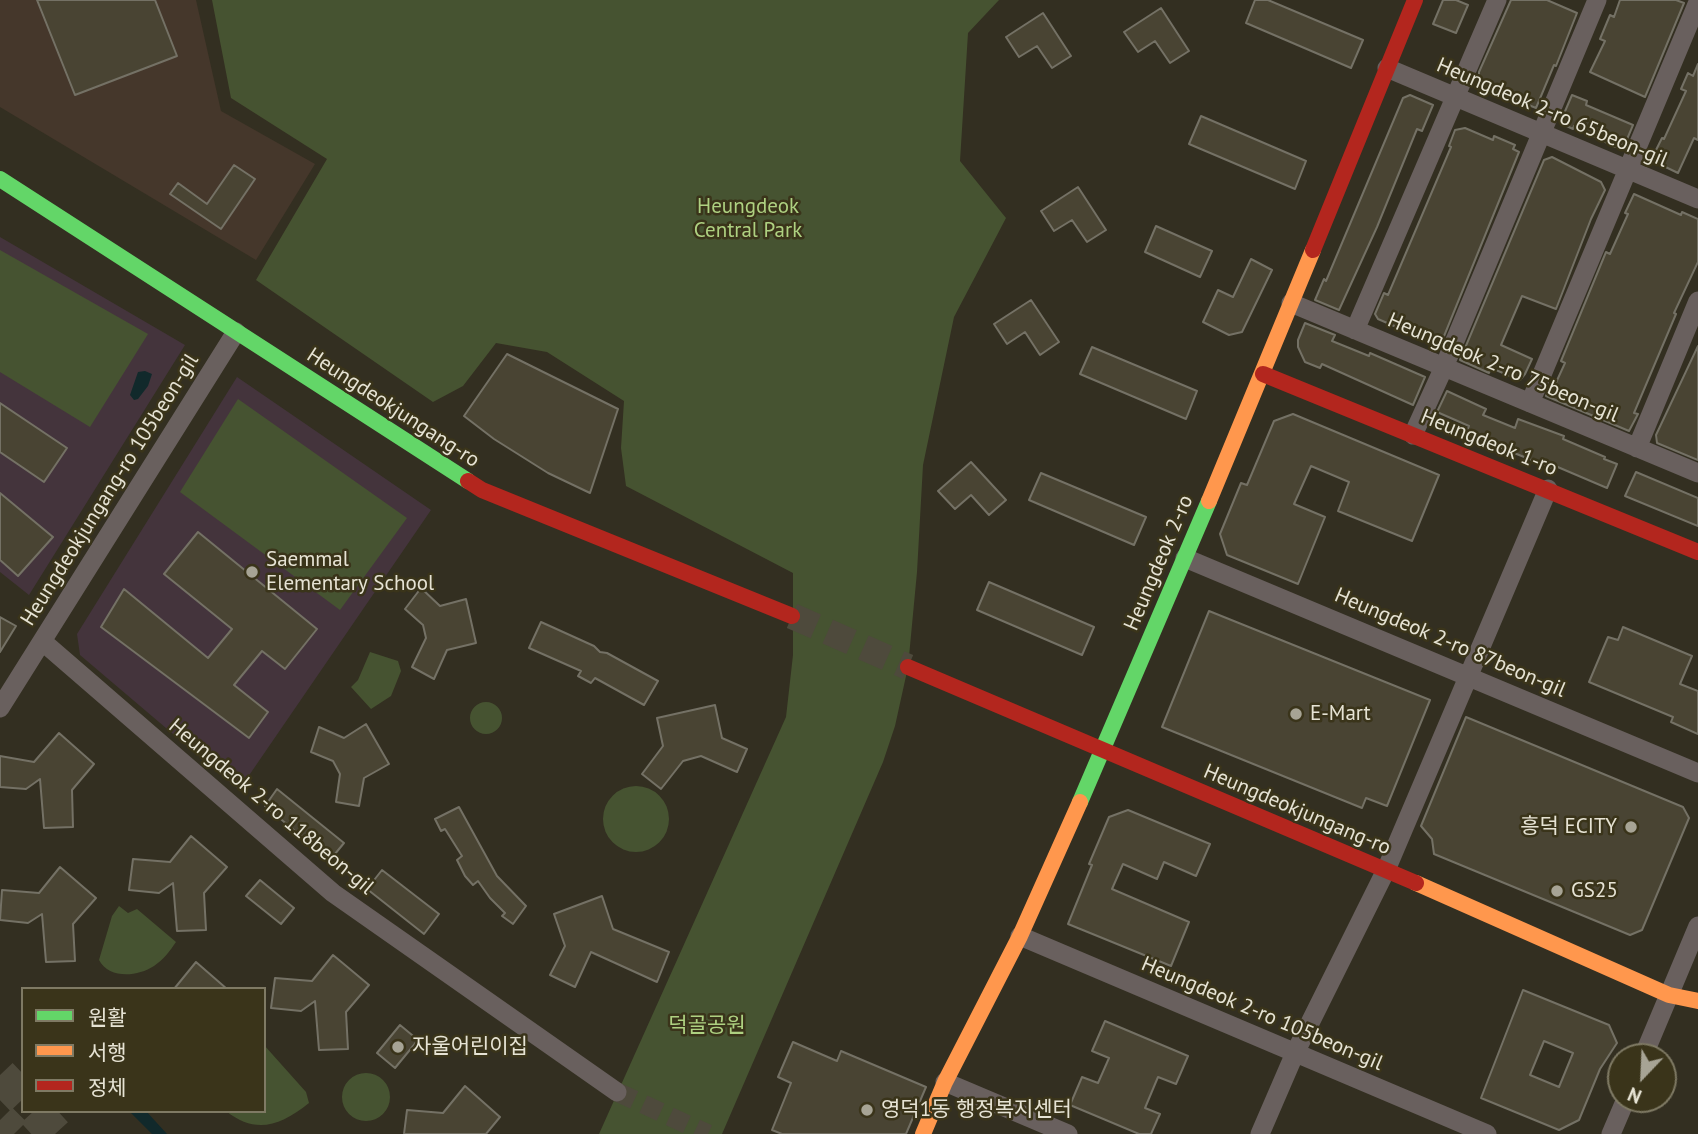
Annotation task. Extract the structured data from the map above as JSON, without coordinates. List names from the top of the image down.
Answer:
{
  "streets": {
    "street": [
      "Heungdeok 2-ro 65beon-gil",
      "Heungdeok 2-ro 75beon-gil",
      "Heungdeokjungang-ro",
      "Heungdeok 1-ro",
      "Heungdeokjungang-ro 105beon-gil",
      "Heungdeok 2-ro",
      "Heungdeok 2-ro 87beon-gil",
      "Heungdeok 2-ro 118beon-gil",
      "Heungdeok 2-ro 105beon-gil"
    ]
  },
  "crossings": [
    ["Heungdeok 2-ro 65beon-gil", "Heungdeok 2-ro"],
    ["Heungdeok 2-ro 75beon-gil", "Heungdeok 2-ro"],
    ["Heungdeokjungang-ro", "Heungdeokjungang-ro 105beon-gil"],
    ["Heungdeokjungang-ro", "Heungdeok 2-ro"],
    ["Heungdeok 1-ro", "Heungdeok 2-ro"],
    ["Heungdeokjungang-ro 105beon-gil", "Heungdeok 2-ro 118beon-gil"],
    ["Heungdeok 2-ro", "Heungdeok 2-ro 87beon-gil"],
    ["Heungdeok 2-ro", "Heungdeok 2-ro 105beon-gil"]
  ],
  "parks": ["Heungdeok Central Park", "덕골공원"],
  "places": [
    "Saemmal Elementary School",
    "E-Mart",
    "흥덕 ECITY",
    "GS25",
    "자울어린이집",
    "영덕1동 행정복지센터"
  ],
  "legend": ["원활", "서행", "정체"],
  "north": "bottom left"
}
